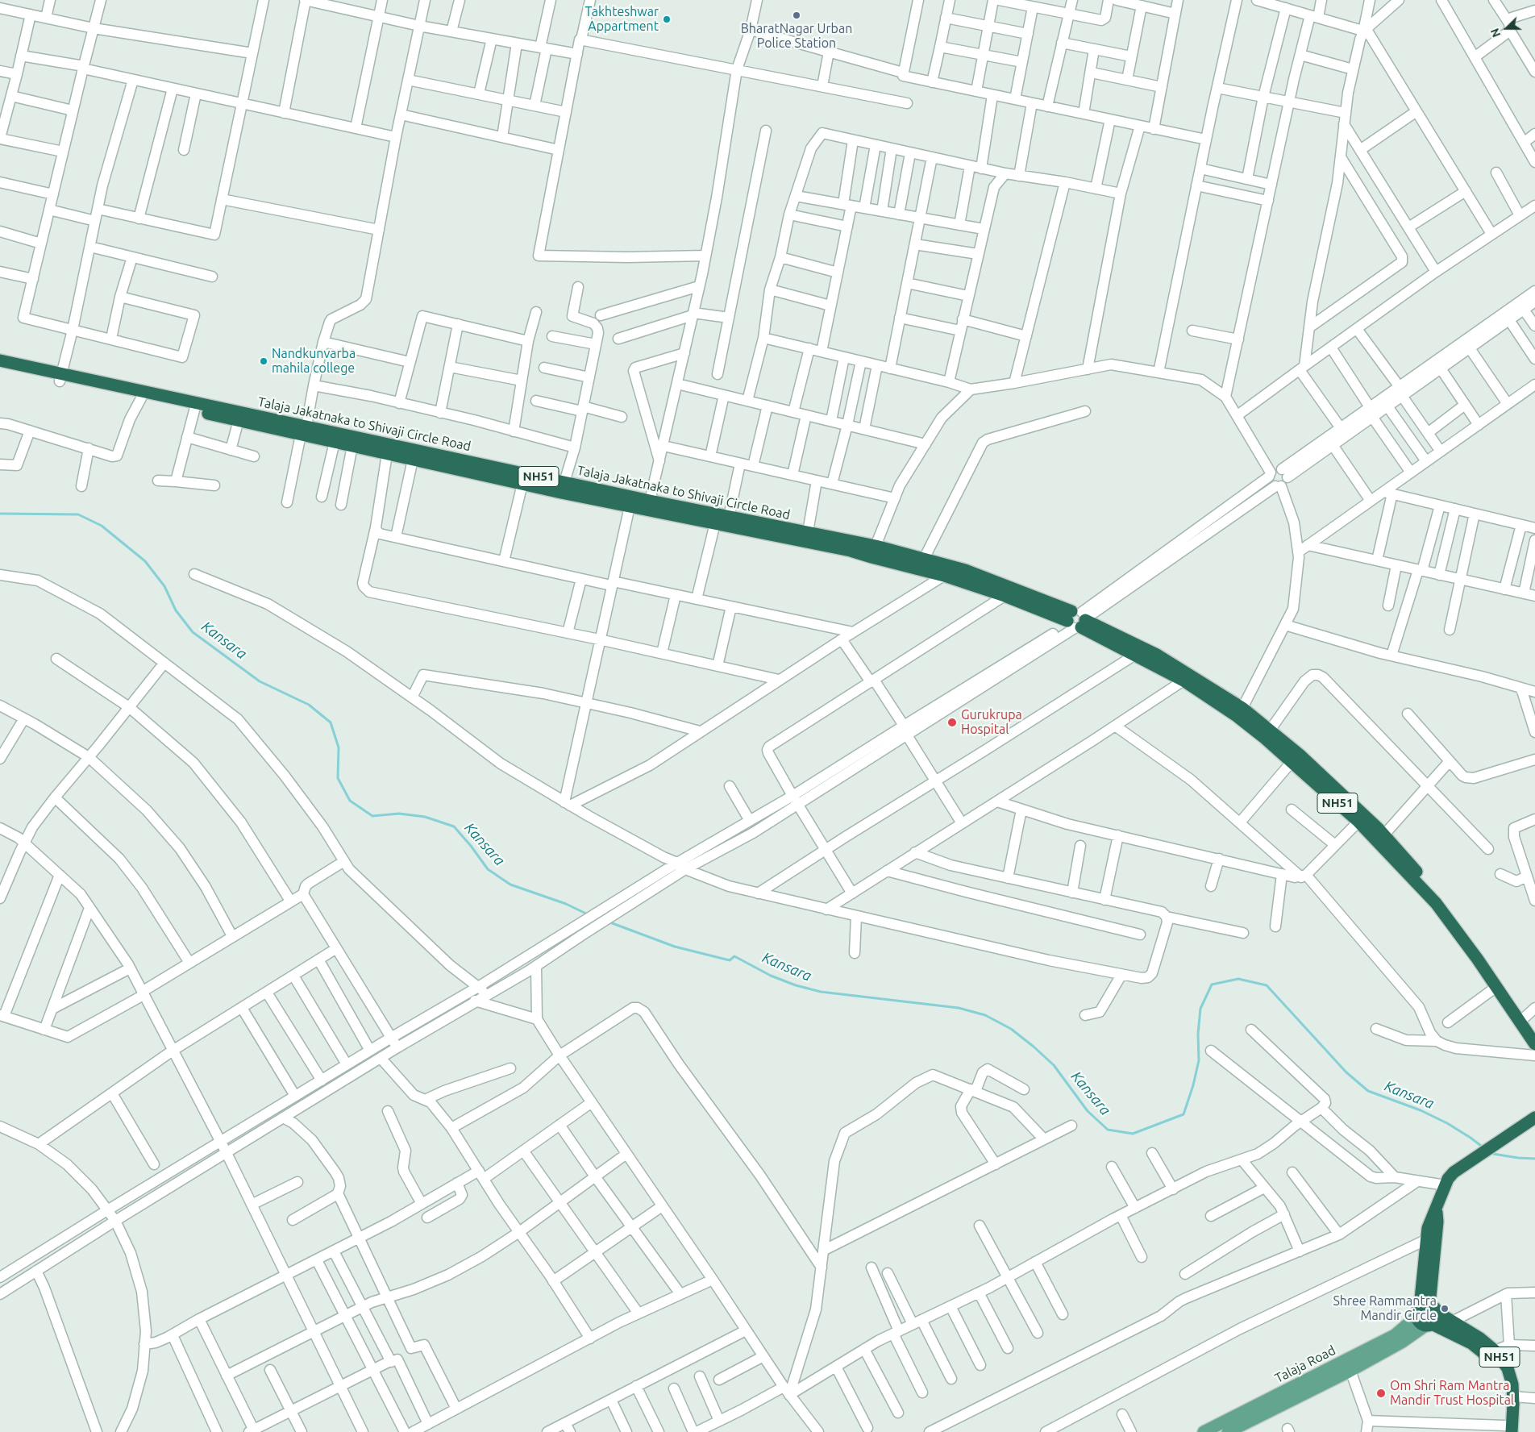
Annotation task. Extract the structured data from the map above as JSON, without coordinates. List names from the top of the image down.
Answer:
{
  "streets": {
    "highway": ["Talaja Jakatnaka to Shivaji Circle Road", "NH51"],
    "main road": ["Talaja Road"]
  },
  "crossings": [
    ["NH51", "Talaja Road"]
  ],
  "water": ["Kansara"],
  "places": [
    "BharatNagar Urban Police Station",
    "Takhteshwar Appartment",
    "Nandkunvarba mahila college",
    "Gurukrupa Hospital",
    "Shree Rammantra Mandir Circle",
    "Om Shri Ram Mantra Mandir Trust Hospital"
  ],
  "north": "left"
}
